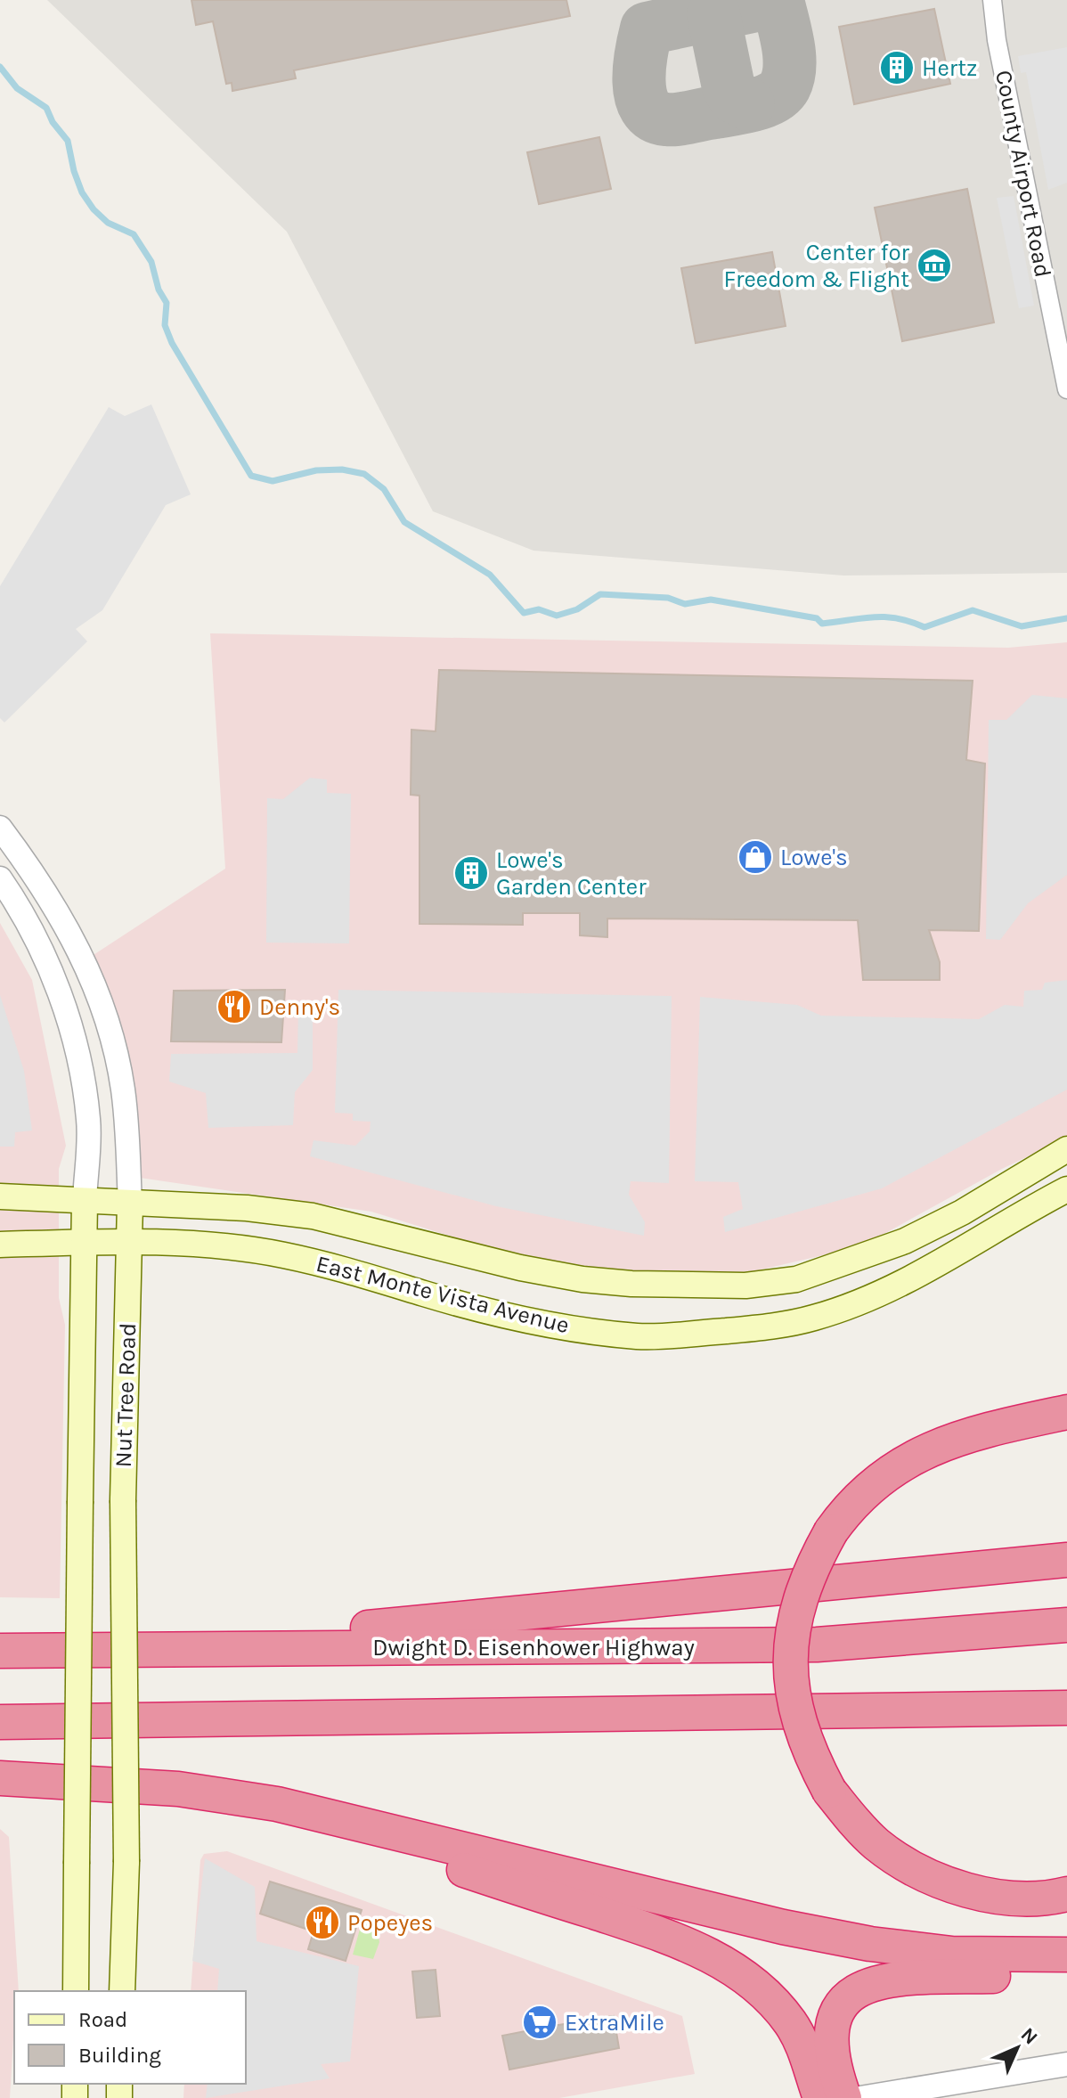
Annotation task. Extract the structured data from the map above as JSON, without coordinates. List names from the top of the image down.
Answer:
{
  "streets": {
    "highway": ["Dwight D. Eisenhower Highway"],
    "main road": ["East Monte Vista Avenue", "Nut Tree Road"],
    "street": ["County Airport Road"]
  },
  "crossings": [
    ["East Monte Vista Avenue", "Nut Tree Road"]
  ],
  "places": {
    "building": ["Hertz", "Lowe's Garden Center"],
    "museum": ["Center for Freedom & Flight"],
    "shop": ["Lowe's"],
    "restaurant": ["Denny's", "Popeyes"],
    "supermarket": ["ExtraMile"]
  },
  "legend": ["Road", "Building"],
  "north": "top right"
}
